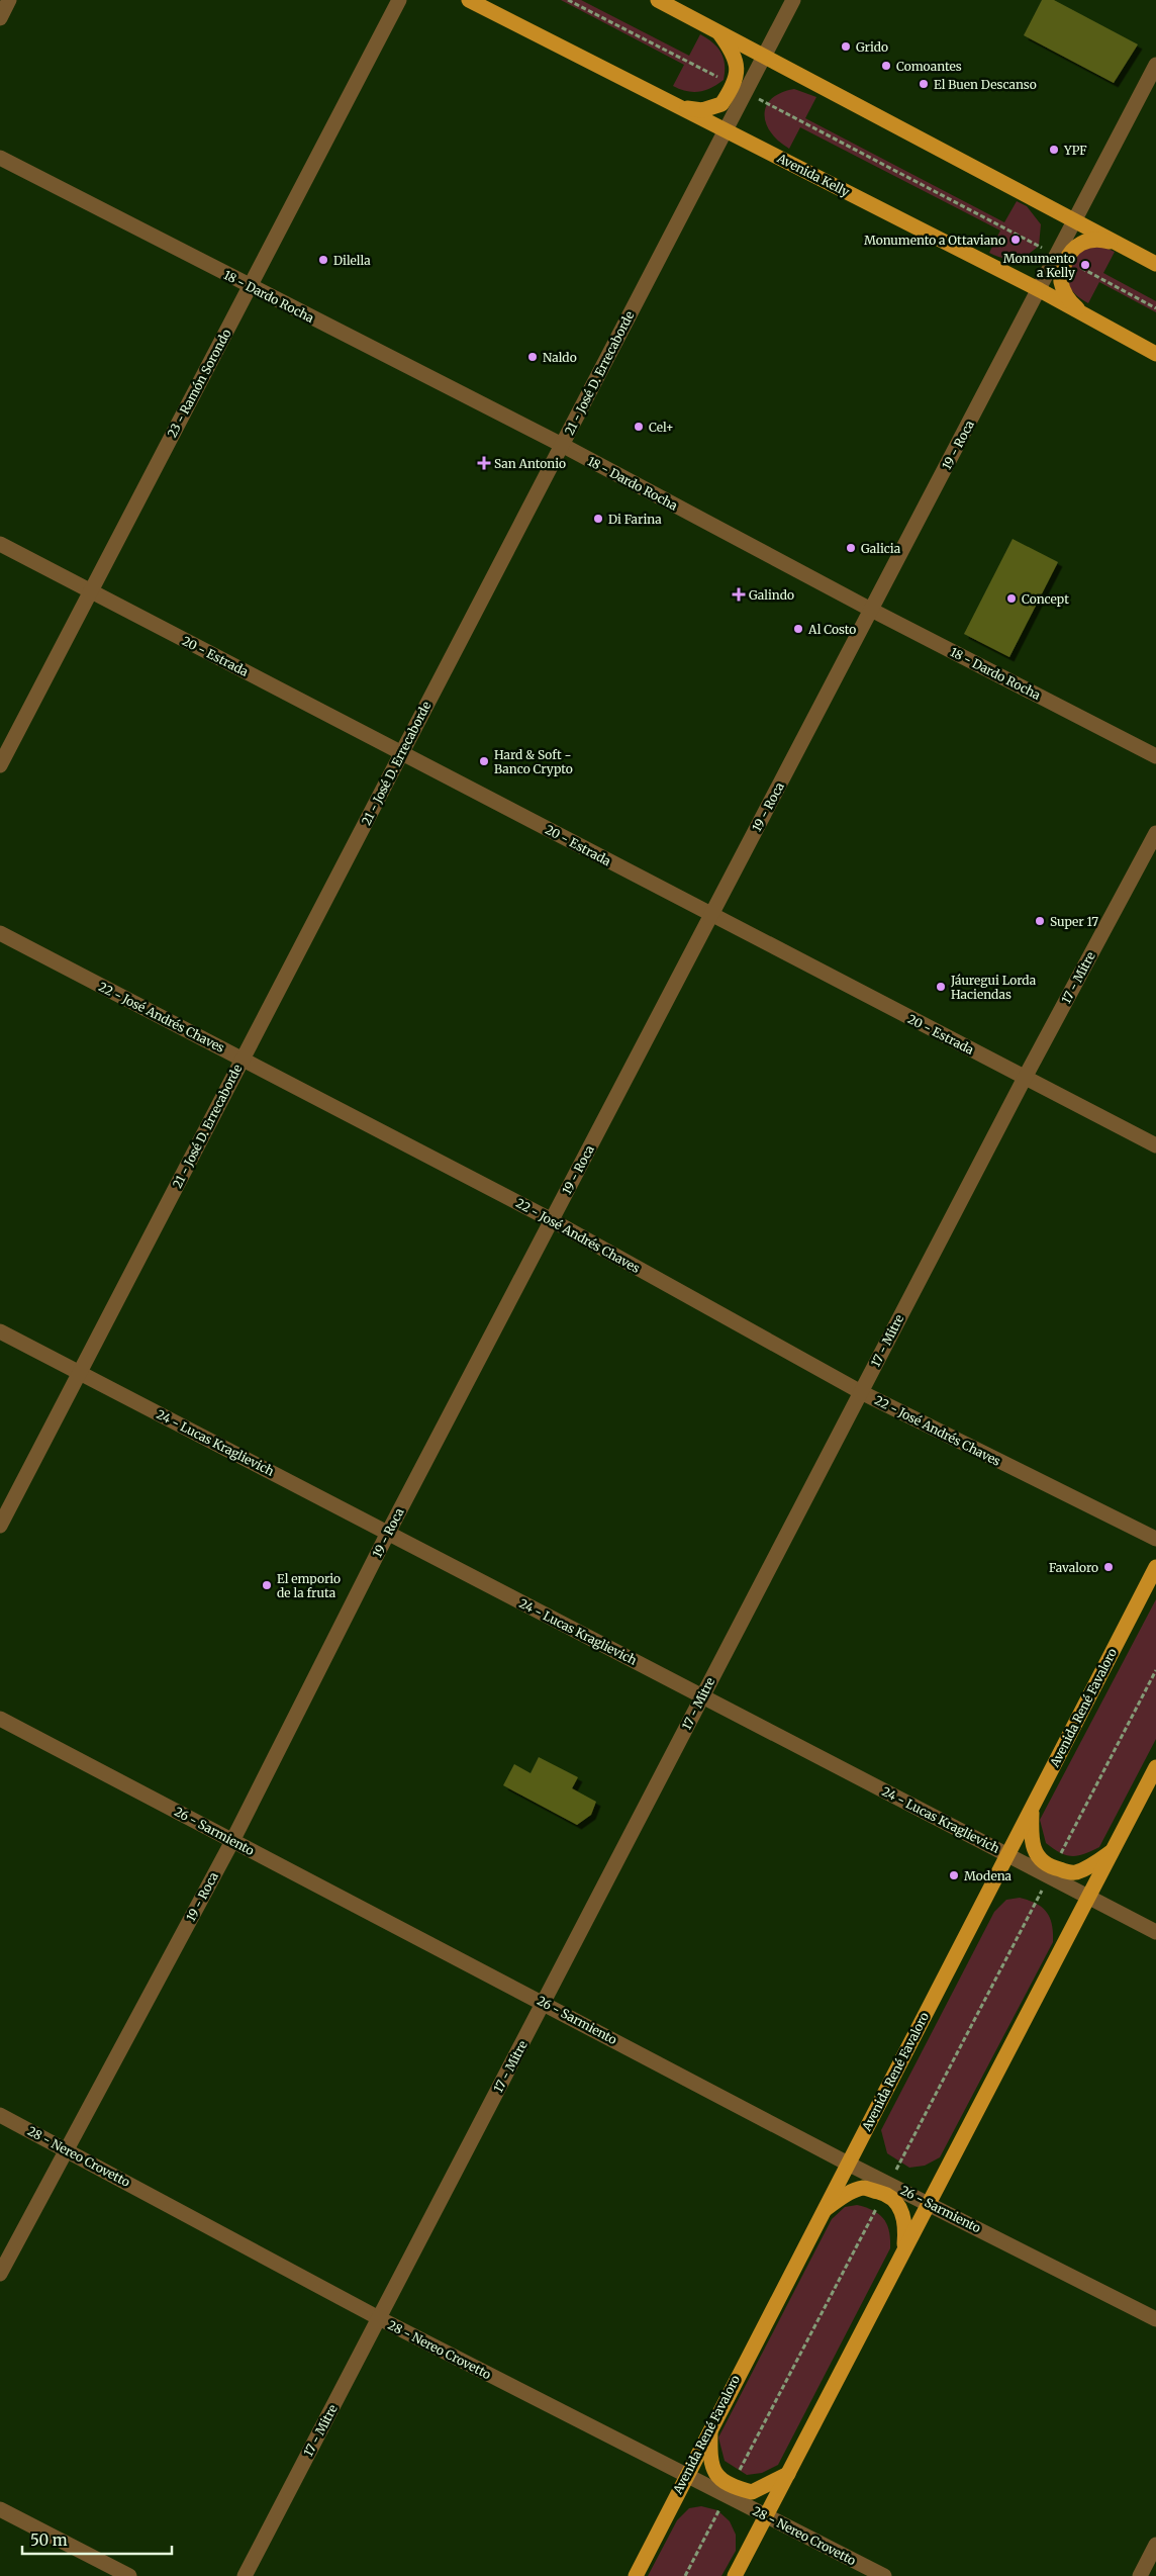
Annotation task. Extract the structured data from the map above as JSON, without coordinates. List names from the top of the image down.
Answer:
{
  "streets": {
    "main road": ["Avenida Kelly", "Avenida René Favaloro"],
    "street": [
      "18 - Dardo Rocha",
      "21 - José D. Errecaborde",
      "23 - Ramón Sorondo",
      "19 - Roca",
      "20 - Estrada",
      "17 - Mitre",
      "22 - José Andrés Chaves",
      "24 - Lucas Kraglievich",
      "26 - Sarmiento",
      "28 - Nereo Crovetto"
    ]
  },
  "crossings": [
    ["Avenida Kelly", "21 - José D. Errecaborde"],
    ["Avenida Kelly", "19 - Roca"],
    ["18 - Dardo Rocha", "21 - José D. Errecaborde"],
    ["18 - Dardo Rocha", "23 - Ramón Sorondo"],
    ["18 - Dardo Rocha", "19 - Roca"],
    ["21 - José D. Errecaborde", "20 - Estrada"],
    ["21 - José D. Errecaborde", "22 - José Andrés Chaves"],
    ["21 - José D. Errecaborde", "24 - Lucas Kraglievich"],
    ["23 - Ramón Sorondo", "20 - Estrada"],
    ["19 - Roca", "20 - Estrada"],
    ["19 - Roca", "22 - José Andrés Chaves"],
    ["19 - Roca", "24 - Lucas Kraglievich"],
    ["19 - Roca", "26 - Sarmiento"],
    ["19 - Roca", "28 - Nereo Crovetto"],
    ["20 - Estrada", "17 - Mitre"],
    ["17 - Mitre", "22 - José Andrés Chaves"],
    ["17 - Mitre", "24 - Lucas Kraglievich"],
    ["17 - Mitre", "26 - Sarmiento"],
    ["17 - Mitre", "28 - Nereo Crovetto"],
    ["24 - Lucas Kraglievich", "Avenida René Favaloro"],
    ["Avenida René Favaloro", "26 - Sarmiento"],
    ["Avenida René Favaloro", "28 - Nereo Crovetto"]
  ],
  "places": {
    "other": [
      "Grido",
      "Comoantes",
      "El Buen Descanso",
      "YPF",
      "Monumento a Ottaviano",
      "Dilella",
      "Monumento a Kelly",
      "Naldo",
      "Cel+",
      "Di Farina",
      "Galicia",
      "Concept",
      "Al Costo",
      "Hard & Soft - Banco Crypto",
      "Super 17",
      "Jáuregui Lorda Haciendas",
      "Favaloro",
      "El emporio de la fruta",
      "Modena"
    ],
    "health": ["San Antonio", "Galindo"]
  },
  "scale_bar": "50 m"
}
